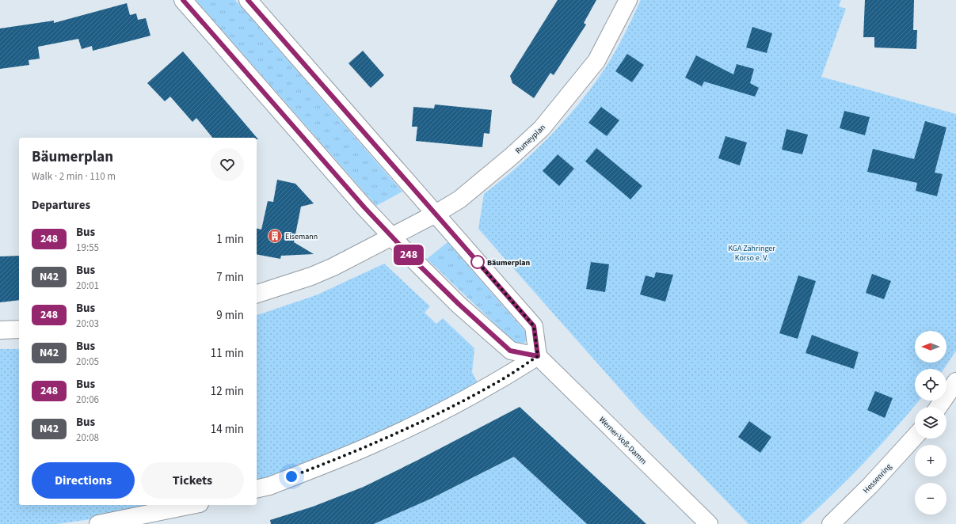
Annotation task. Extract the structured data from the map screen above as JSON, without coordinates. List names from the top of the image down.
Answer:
{
  "streets": {
    "street": ["Rumeyplan", "Werner-Voß-Damm", "Hessenring"]
  },
  "parks": ["KGA Zähringer Korso e. V."],
  "places": {
    "building": ["Eisemann"],
    "other": ["Bäumerplan"]
  },
  "lines": ["bus line 248"],
  "north": "left",
  "page": {
    "on_map": "248",
    "heading": [
      ["Bäumerplan", "Walk · 2 min · 110 m"],
      "Departures"
    ],
    "list": [
      {
        "mark": "248",
        "name": "Bus",
        "note": "19:55",
        "value": "1 min"
      },
      {
        "mark": "N42",
        "name": "Bus",
        "note": "20:01",
        "value": "7 min"
      },
      {
        "mark": "248",
        "name": "Bus",
        "note": "20:03",
        "value": "9 min"
      },
      {
        "mark": "N42",
        "name": "Bus",
        "note": "20:05",
        "value": "11 min"
      },
      {
        "mark": "248",
        "name": "Bus",
        "note": "20:06",
        "value": "12 min"
      },
      {
        "mark": "N42",
        "name": "Bus",
        "note": "20:08",
        "value": "14 min"
      }
    ],
    "map_buttons": ["+", "−"],
    "buttons": ["Directions", "Tickets"]
  }
}
